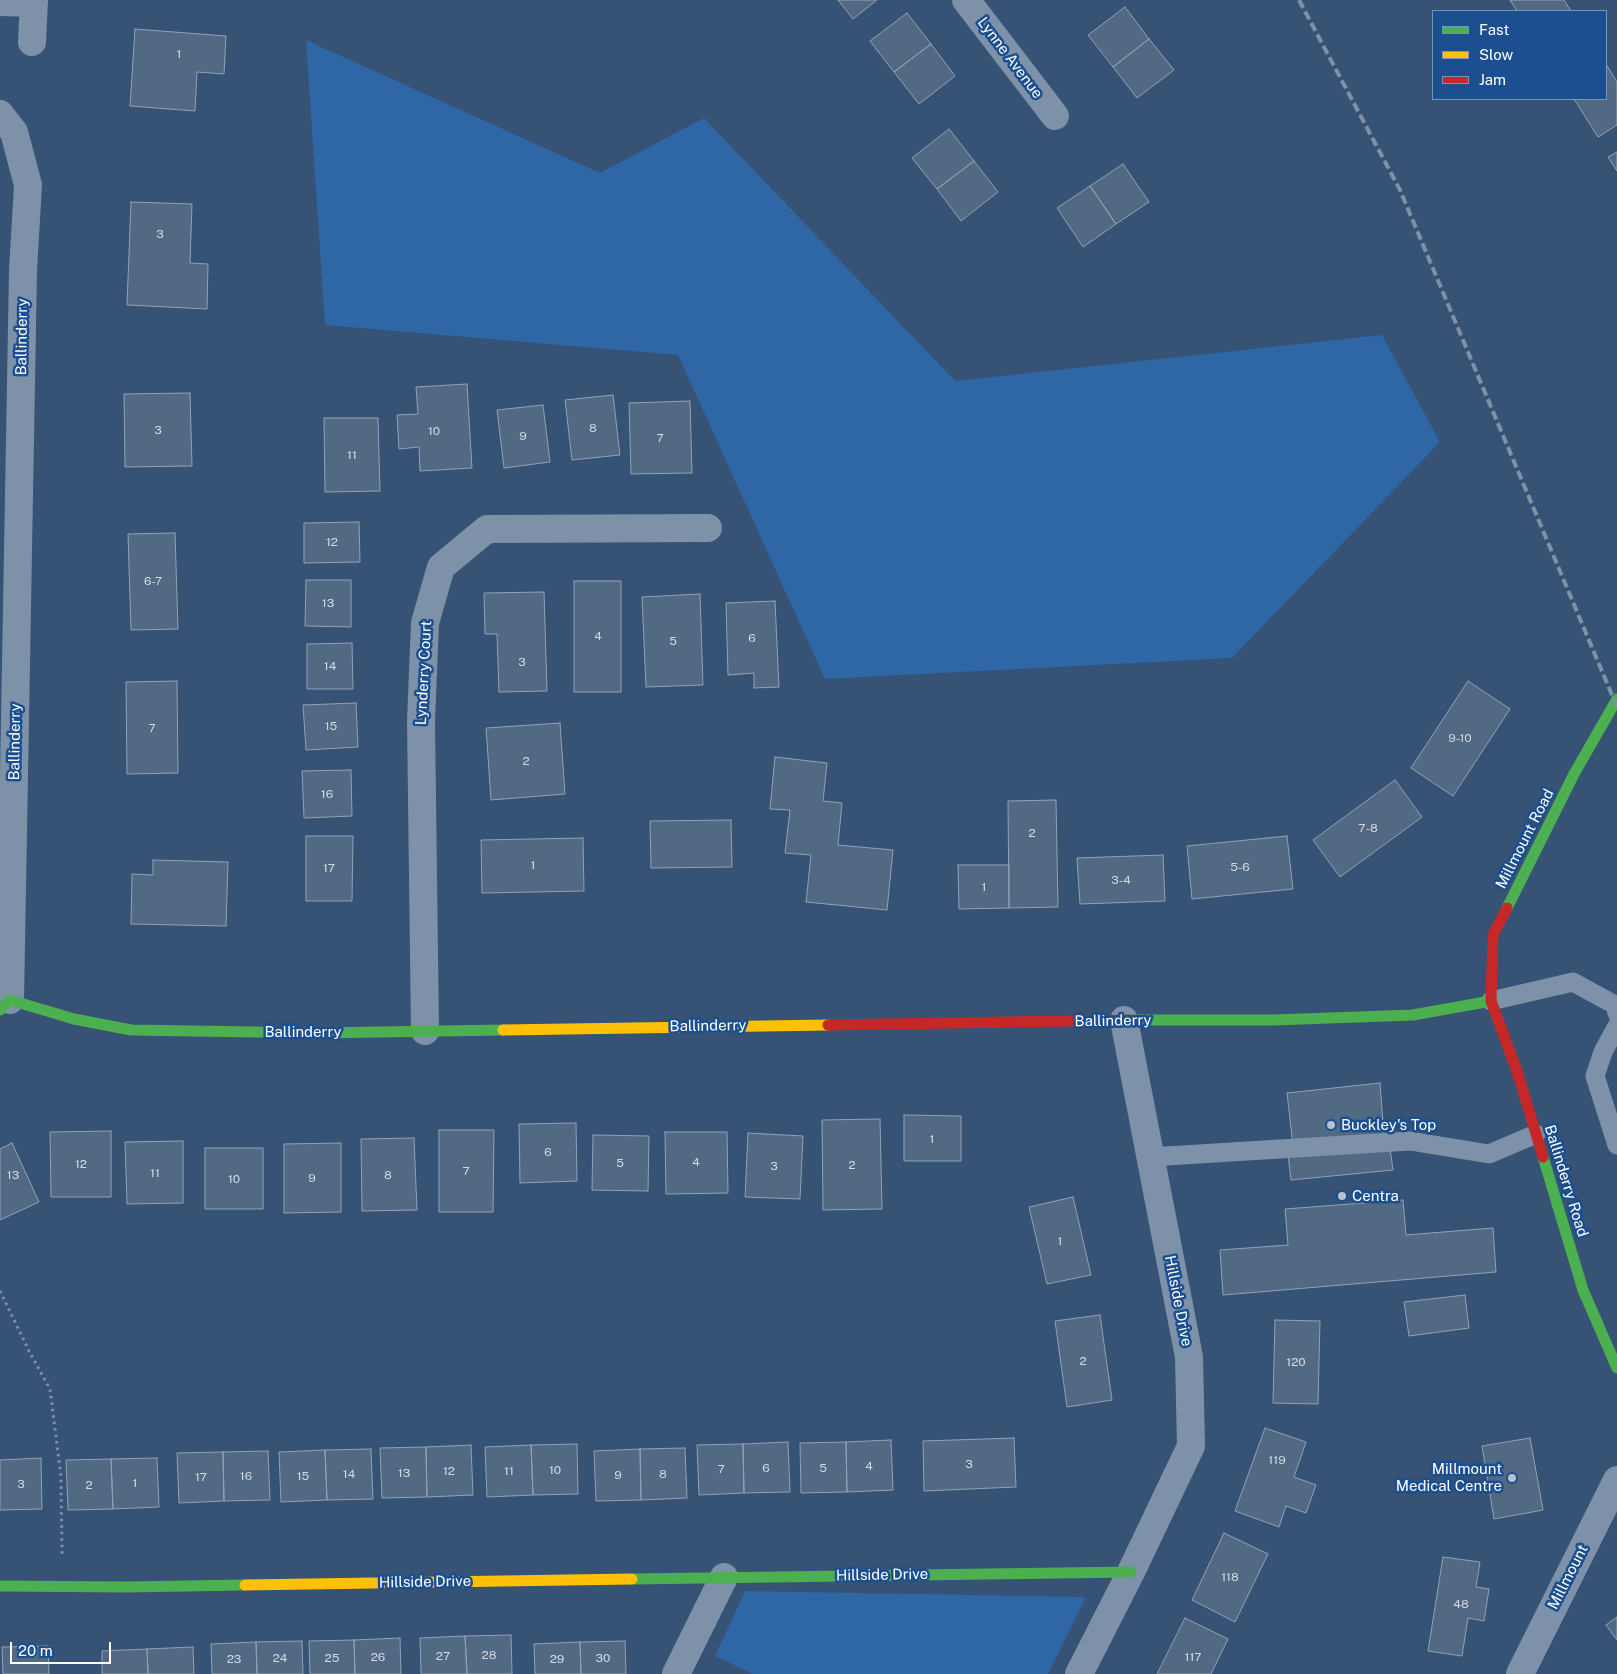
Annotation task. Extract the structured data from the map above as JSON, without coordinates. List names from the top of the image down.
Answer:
{
  "streets": {
    "street": [
      "Lynne Avenue",
      "Ballinderry",
      "Lynderry Court",
      "Millmount Road",
      "Ballinderry Road",
      "Hillside Drive",
      "Millmount"
    ]
  },
  "crossings": [
    ["Ballinderry", "Lynderry Court"],
    ["Ballinderry", "Millmount Road"],
    ["Ballinderry", "Ballinderry Road"],
    ["Ballinderry", "Hillside Drive"],
    ["Millmount Road", "Ballinderry Road"]
  ],
  "places": ["Buckley's Top", "Centra", "Millmount Medical Centre"],
  "house_numbers": [
    "1",
    "3",
    "8",
    "3",
    "10",
    "9",
    "7",
    "11",
    "12",
    "6-7",
    "13",
    "4",
    "6",
    "5",
    "3",
    "14",
    "15",
    "7",
    "9-10",
    "2",
    "16",
    "7-8",
    "2",
    "1",
    "5-6",
    "17",
    "3-4",
    "1",
    "1",
    "6",
    "4",
    "5",
    "12",
    "2",
    "3",
    "7",
    "11",
    "13",
    "8",
    "9",
    "10",
    "1",
    "2",
    "120",
    "119",
    "3",
    "4",
    "6",
    "5",
    "7",
    "10",
    "12",
    "11",
    "13",
    "14",
    "8",
    "9",
    "16",
    "15",
    "17",
    "1",
    "3",
    "2",
    "118",
    "48",
    "28",
    "27",
    "26",
    "117",
    "24",
    "25",
    "30",
    "23",
    "29"
  ],
  "legend": ["Fast", "Slow", "Jam"],
  "scale_bar": "20 m"
}
